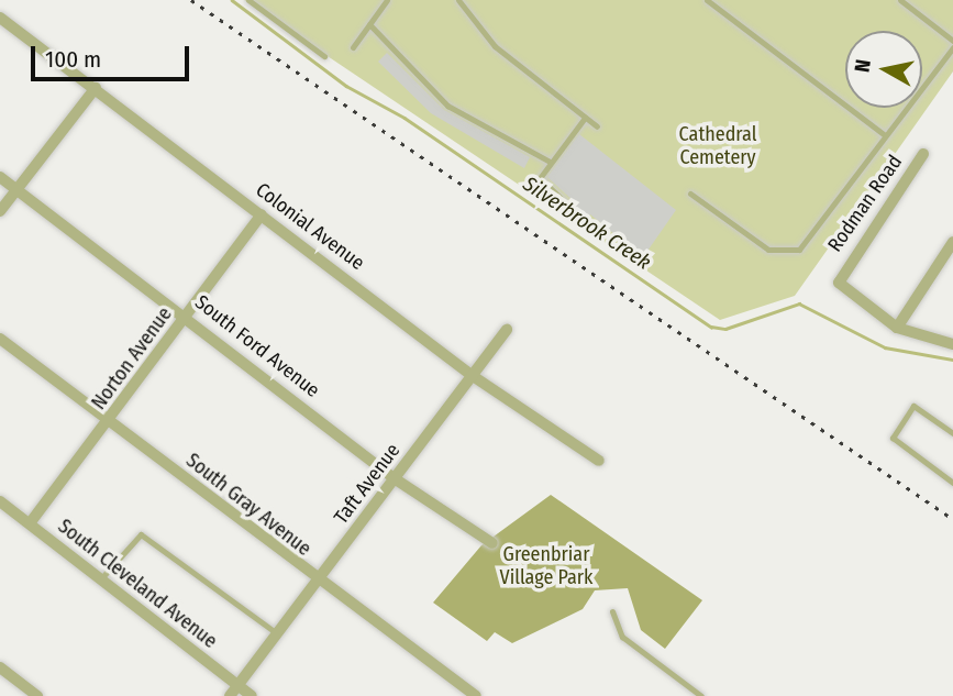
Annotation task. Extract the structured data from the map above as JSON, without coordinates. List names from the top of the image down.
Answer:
{
  "streets": {
    "street": [
      "Rodman Road",
      "Colonial Avenue",
      "South Ford Avenue",
      "Norton Avenue",
      "Taft Avenue",
      "South Gray Avenue",
      "South Cleveland Avenue"
    ]
  },
  "crossings": [
    ["Colonial Avenue", "Norton Avenue"],
    ["Colonial Avenue", "Taft Avenue"],
    ["South Ford Avenue", "Norton Avenue"],
    ["South Ford Avenue", "Taft Avenue"],
    ["Norton Avenue", "South Gray Avenue"],
    ["Norton Avenue", "South Cleveland Avenue"],
    ["Taft Avenue", "South Gray Avenue"],
    ["Taft Avenue", "South Cleveland Avenue"]
  ],
  "water": ["Silverbrook Creek"],
  "parks": ["Cathedral Cemetery", "Greenbriar Village Park"],
  "scale_bar": "100 m",
  "north": "left"
}
